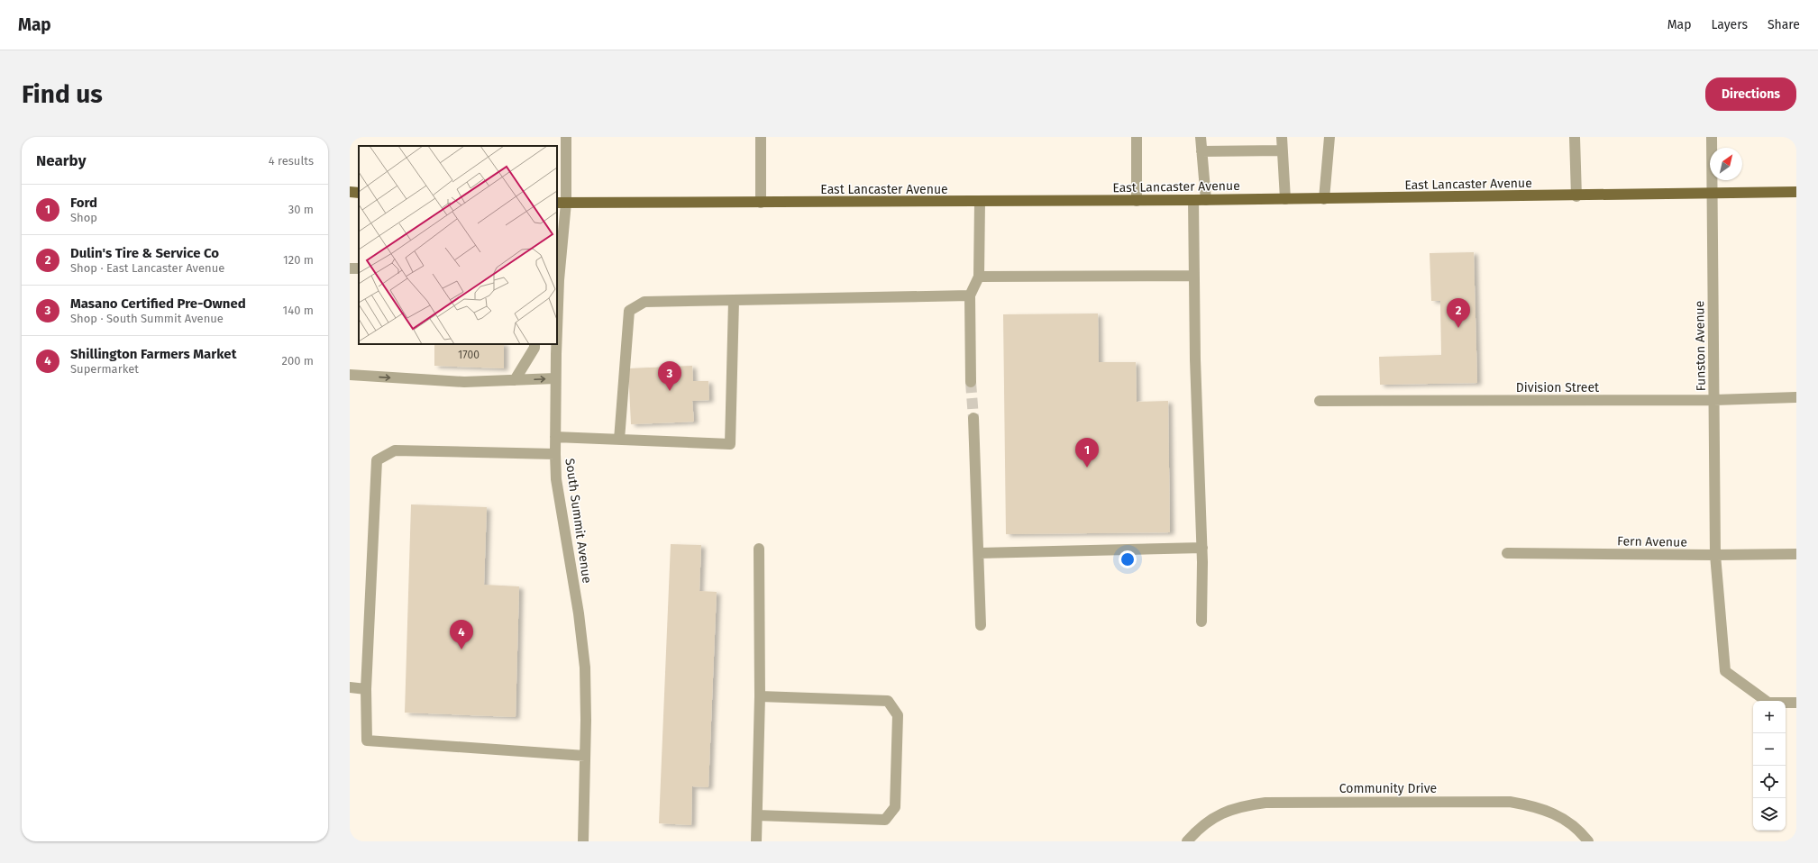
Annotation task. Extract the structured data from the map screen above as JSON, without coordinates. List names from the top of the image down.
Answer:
{
  "streets": {
    "main road": ["East Lancaster Avenue"],
    "street": [
      "Funston Avenue",
      "Division Street",
      "South Summit Avenue",
      "Fern Avenue",
      "Community Drive"
    ]
  },
  "crossings": [
    ["East Lancaster Avenue", "Funston Avenue"],
    ["East Lancaster Avenue", "South Summit Avenue"],
    ["Funston Avenue", "Division Street"],
    ["Funston Avenue", "Fern Avenue"]
  ],
  "house_numbers": ["1700"],
  "north": "top right",
  "page": {
    "header": "Map",
    "nav": ["Map", "Layers", "Share"],
    "buttons": "Directions",
    "title": "Find us",
    "heading": ["Nearby", "4 results"],
    "list": [
      {
        "mark": "1",
        "name": "Ford",
        "note": "Shop",
        "value": "30 m"
      },
      {
        "mark": "2",
        "name": "Dulin's Tire & Service Co",
        "note": "Shop · East Lancaster Avenue",
        "value": "120 m"
      },
      {
        "mark": "3",
        "name": "Masano Certified Pre-Owned",
        "note": "Shop · South Summit Avenue",
        "value": "140 m"
      },
      {
        "mark": "4",
        "name": "Shillington Farmers Market",
        "note": "Supermarket",
        "value": "200 m"
      }
    ],
    "pins": [
      "2",
      "3",
      "1",
      "4"
    ],
    "map_buttons": ["+", "−"]
  }
}
